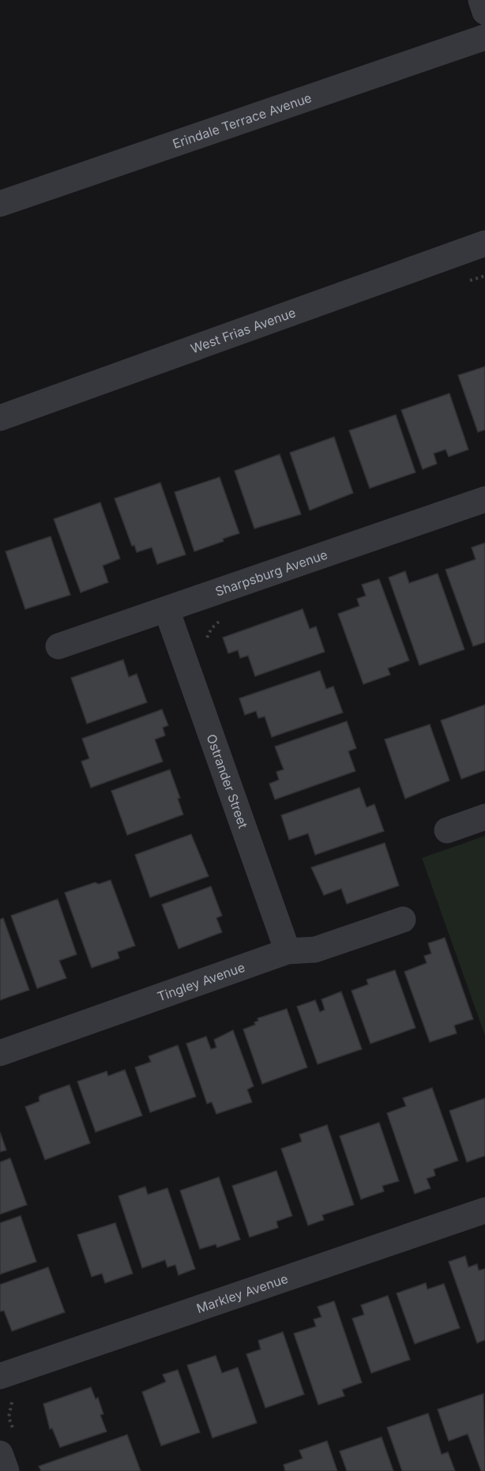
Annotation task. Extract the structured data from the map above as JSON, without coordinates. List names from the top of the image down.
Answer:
{
  "streets": {
    "street": [
      "Erindale Terrace Avenue",
      "West Frias Avenue",
      "Sharpsburg Avenue",
      "Ostrander Street",
      "Tingley Avenue",
      "Markley Avenue"
    ]
  },
  "crossings": [
    ["Sharpsburg Avenue", "Ostrander Street"],
    ["Ostrander Street", "Tingley Avenue"]
  ]
}
